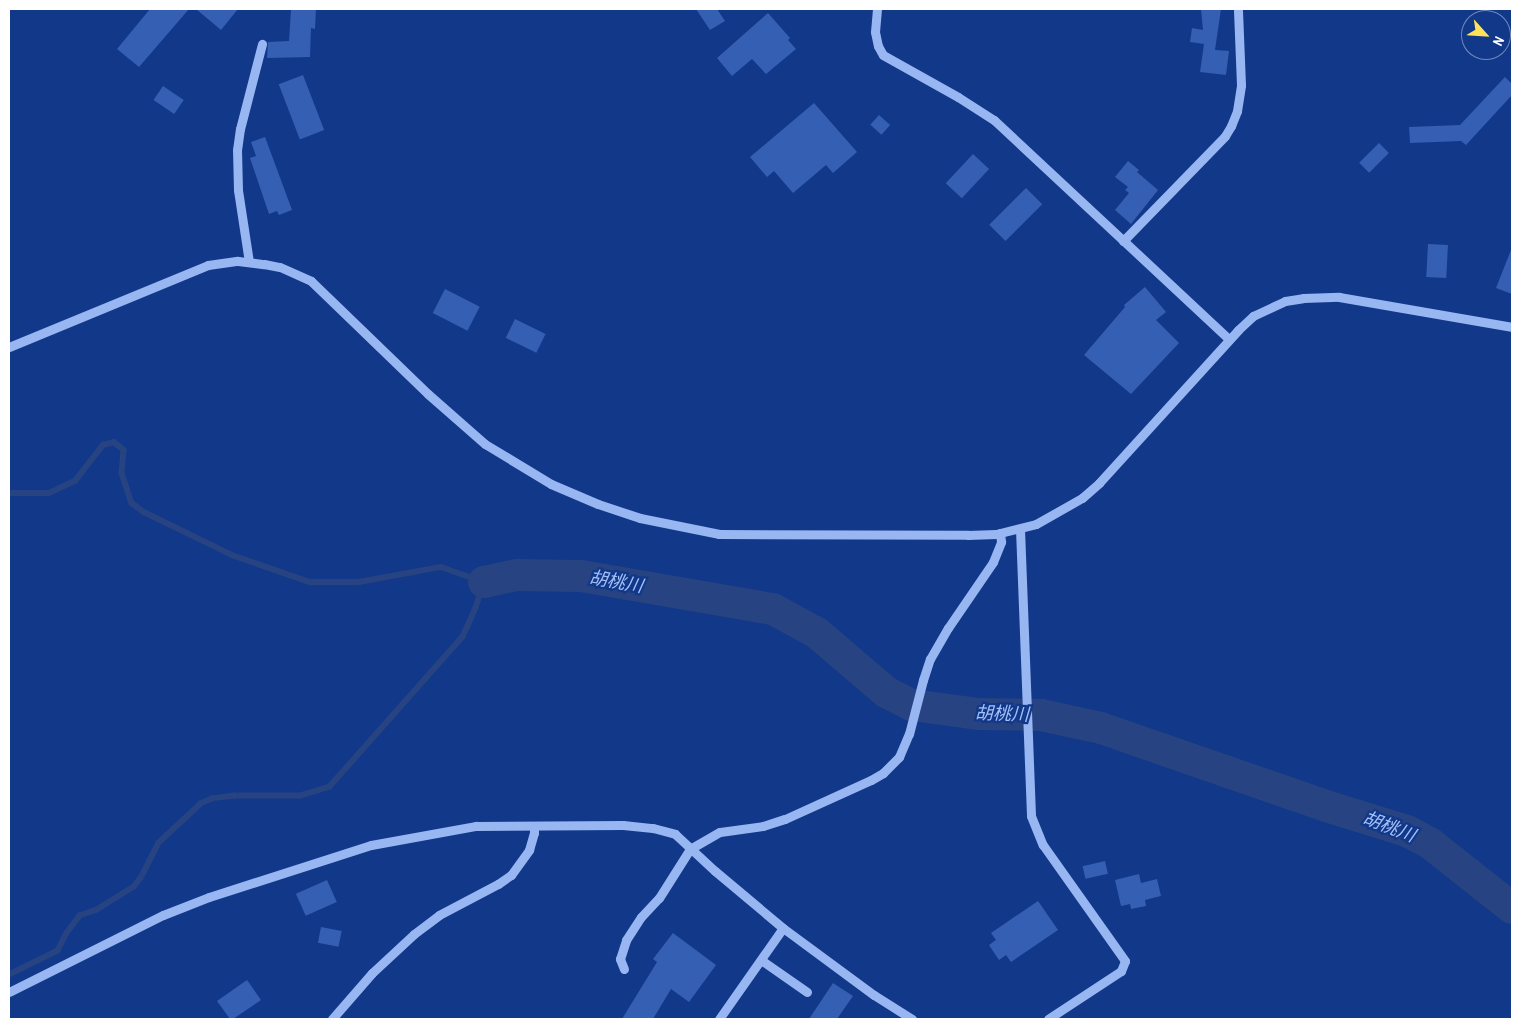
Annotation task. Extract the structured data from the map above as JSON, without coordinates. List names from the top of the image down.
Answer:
{
  "water": ["胡桃川"],
  "north": "bottom right"
}
